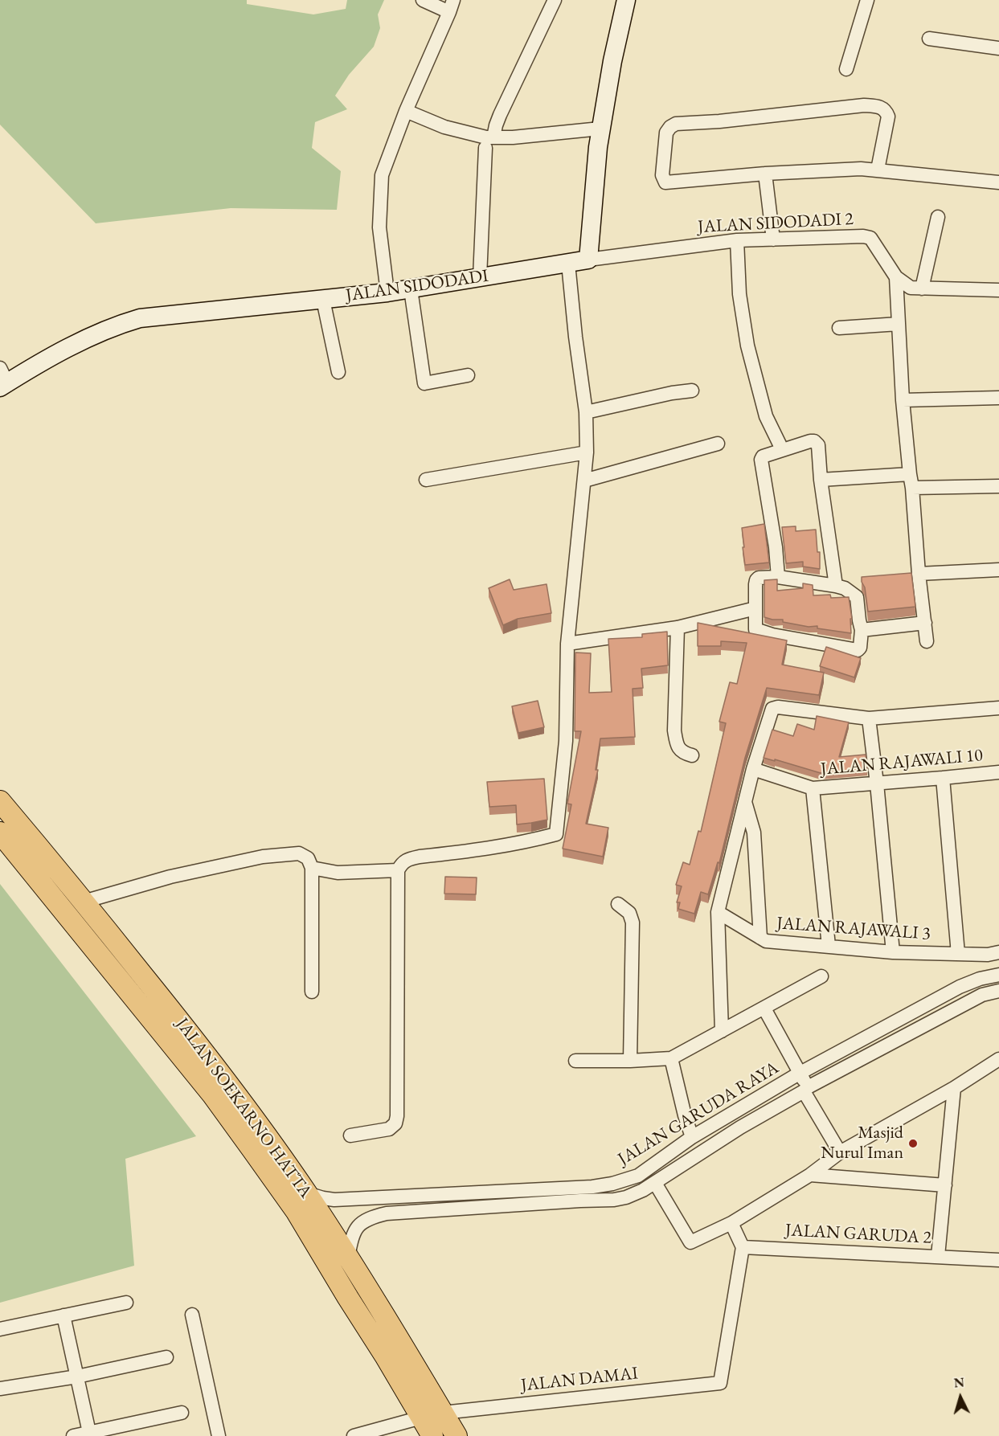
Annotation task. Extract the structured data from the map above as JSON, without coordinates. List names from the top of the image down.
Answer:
{
  "streets": {
    "main road": ["JALAN SOEKARNO HATTA"],
    "street": [
      "JALAN SIDODADI 2",
      "JALAN SIDODADI",
      "JALAN RAJAWALI 10",
      "JALAN RAJAWALI 3",
      "JALAN GARUDA RAYA",
      "JALAN GARUDA 2",
      "JALAN DAMAI"
    ]
  },
  "crossings": [
    ["JALAN SIDODADI 2", "JALAN SIDODADI"],
    ["JALAN SOEKARNO HATTA", "JALAN GARUDA RAYA"],
    ["JALAN SOEKARNO HATTA", "JALAN DAMAI"],
    ["JALAN GARUDA 2", "JALAN DAMAI"]
  ],
  "places": ["Masjid Nurul Iman"],
  "north": "top"
}
